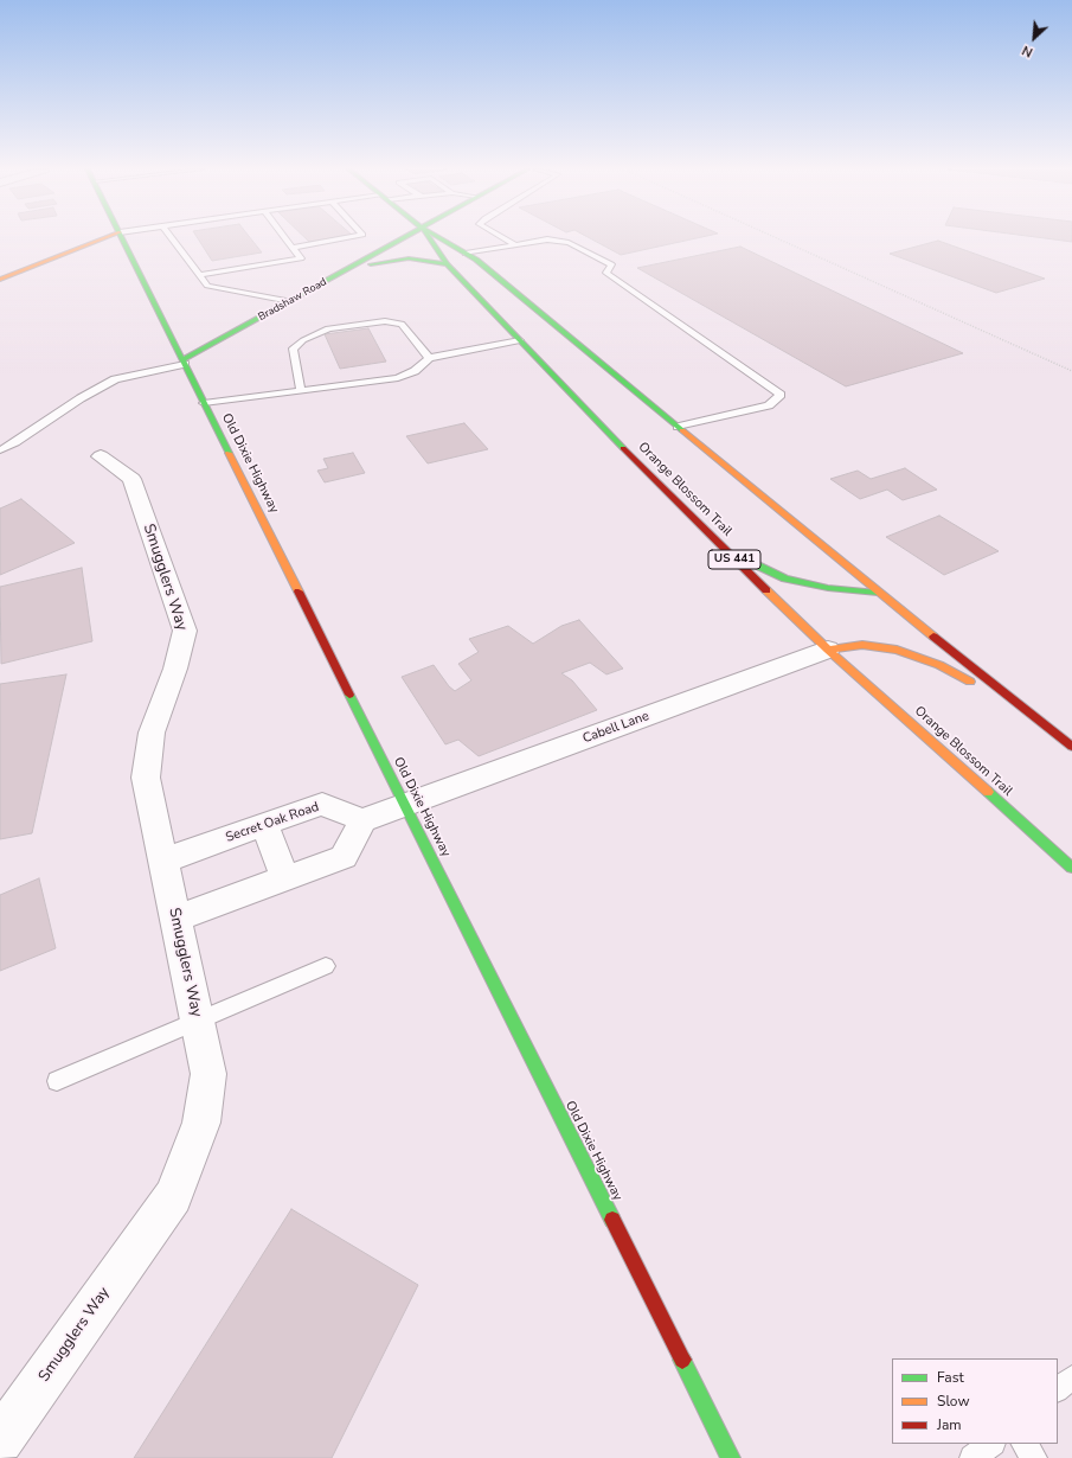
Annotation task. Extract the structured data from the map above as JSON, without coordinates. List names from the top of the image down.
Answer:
{
  "streets": {
    "street": [
      "Bradshaw Road",
      "Old Dixie Highway",
      "Orange Blossom Trail",
      "US 441",
      "Smugglers Way",
      "Cabell Lane",
      "Secret Oak Road"
    ]
  },
  "crossings": [
    ["Bradshaw Road", "Old Dixie Highway"],
    ["Old Dixie Highway", "Cabell Lane"],
    ["Orange Blossom Trail", "Cabell Lane"],
    ["Smugglers Way", "Secret Oak Road"],
    ["Cabell Lane", "Secret Oak Road"]
  ],
  "legend": ["Fast", "Slow", "Jam"],
  "north": "bottom left"
}
